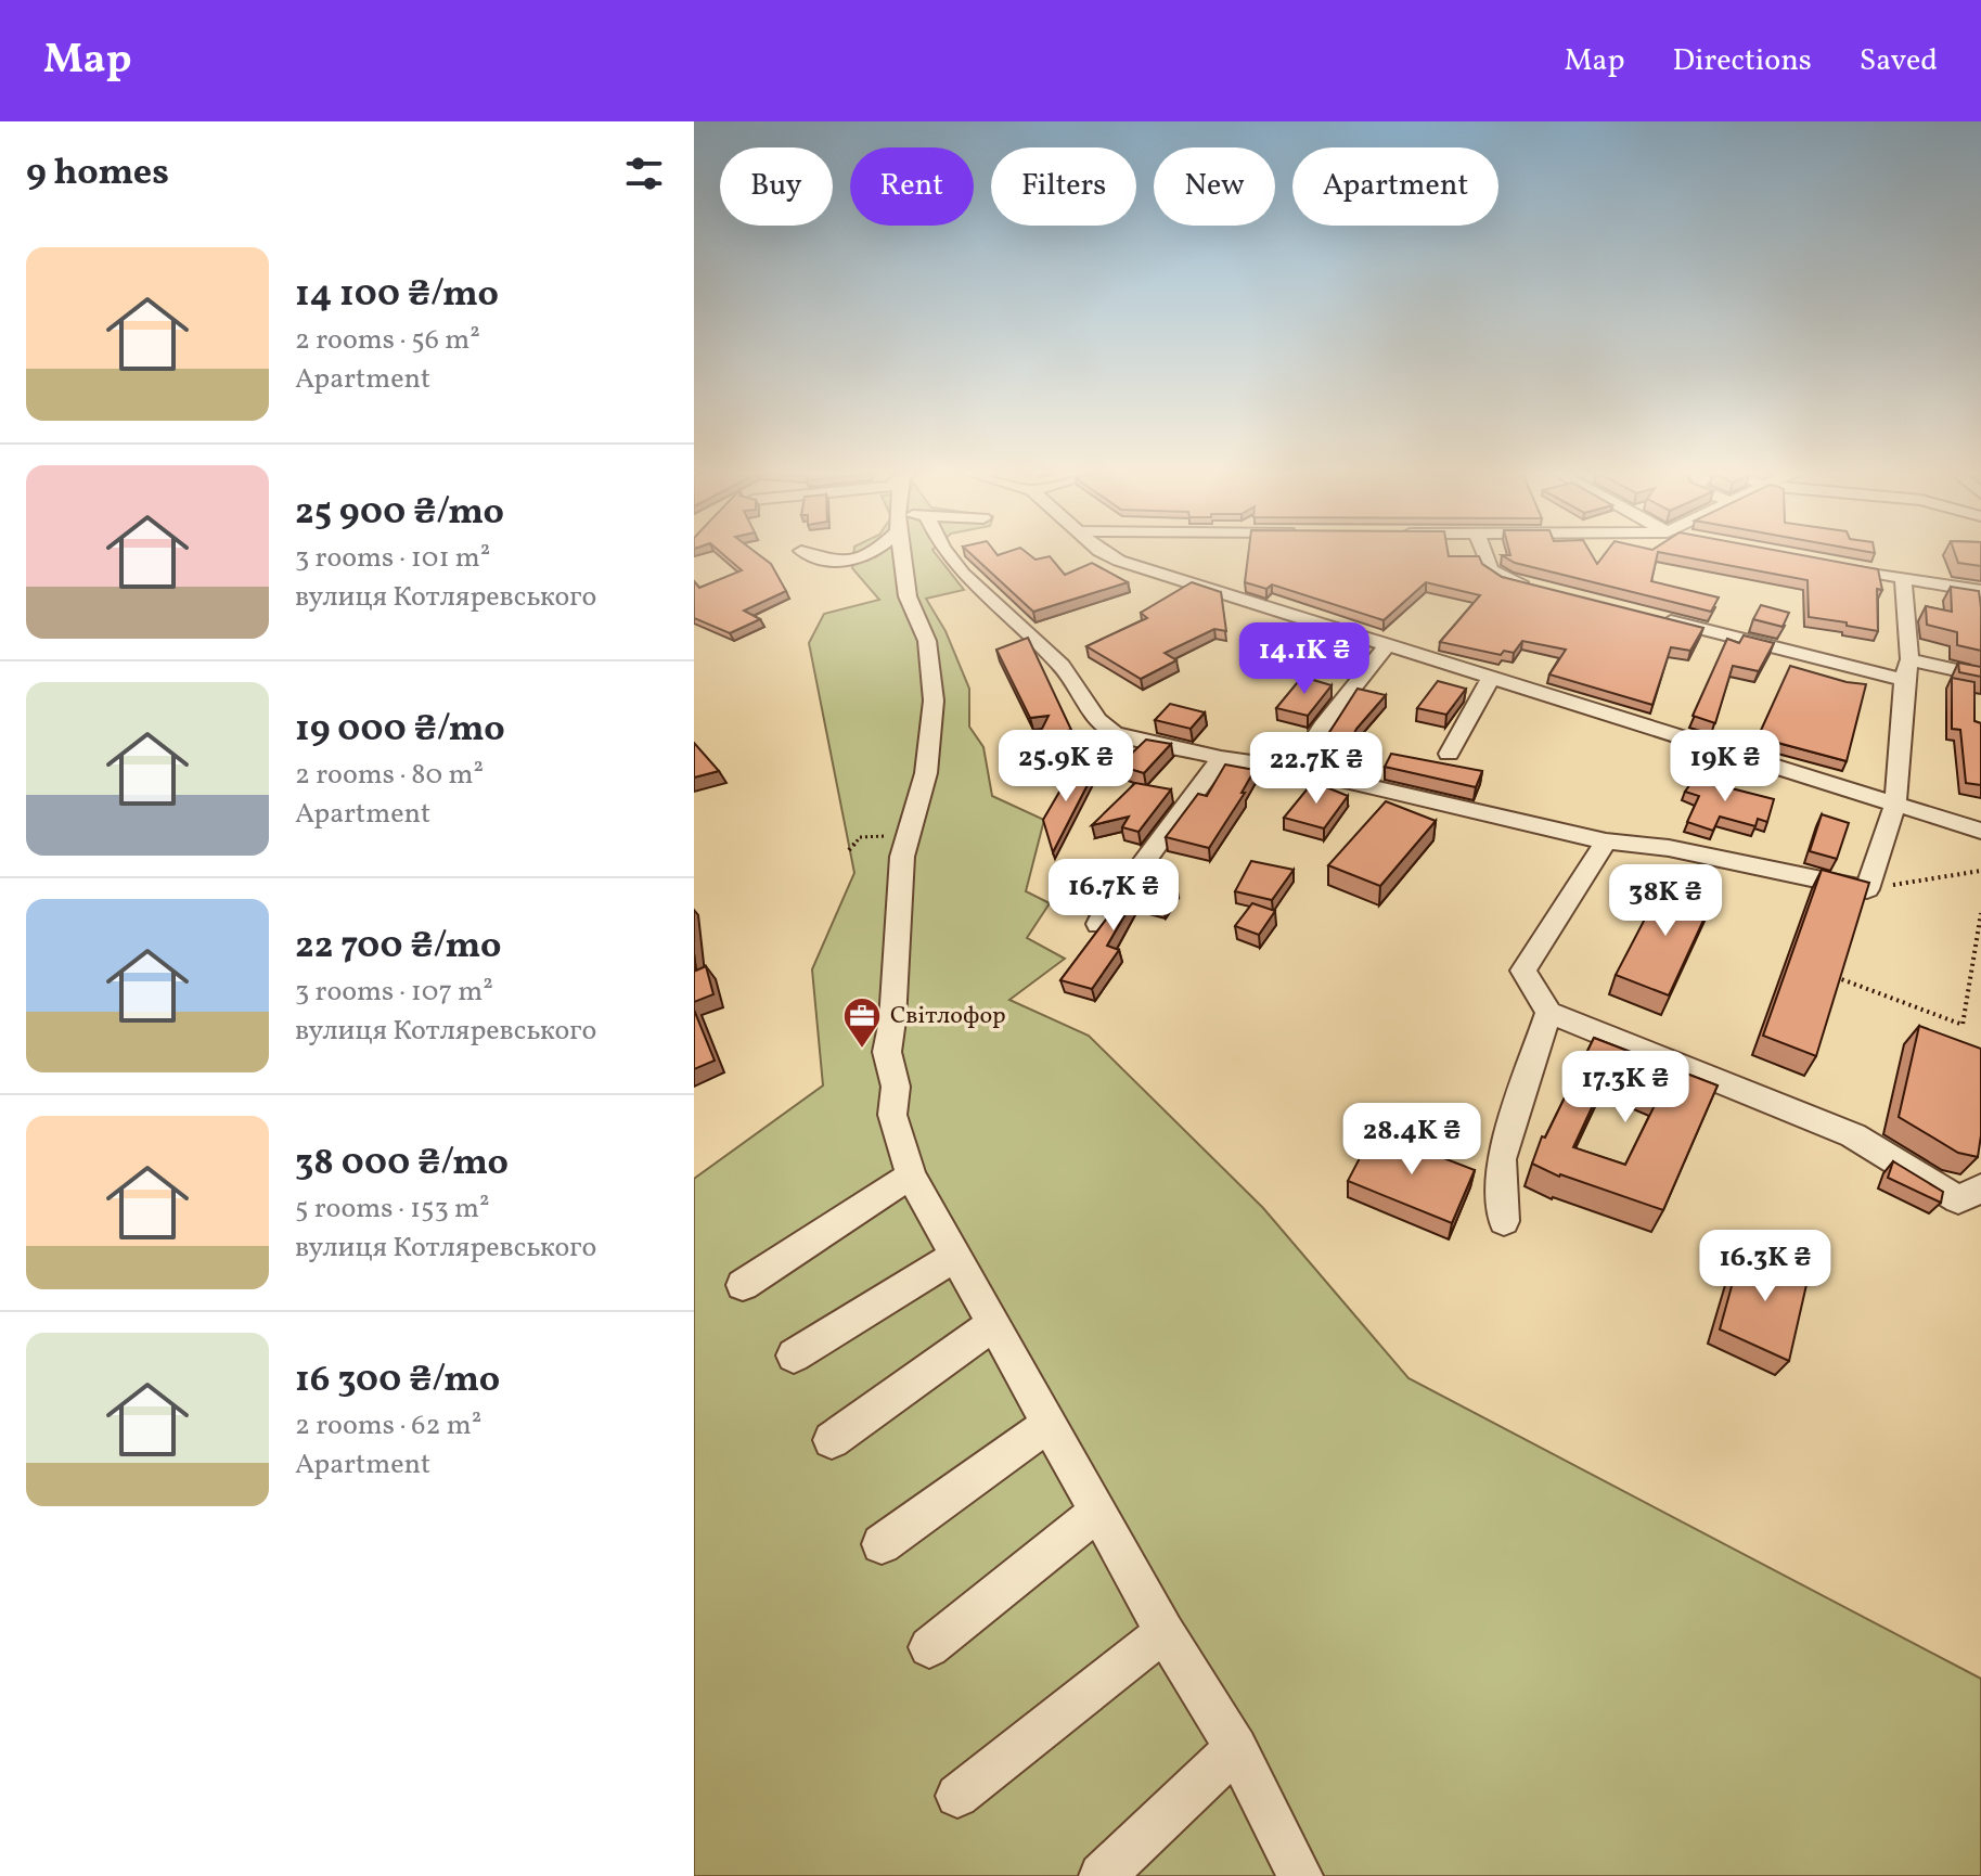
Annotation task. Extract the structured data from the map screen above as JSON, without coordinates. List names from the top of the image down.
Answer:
{
  "places": {
    "office": ["Світлофор"]
  },
  "page": {
    "header": "Map",
    "nav": ["Map", "Directions", "Saved"],
    "heading": "9 homes",
    "chip": [
      "Buy",
      "Rent",
      "Filters",
      "New",
      "Apartment"
    ],
    "list": [
      {
        "name": "14 100 ₴/mo",
        "note": "2 rooms · 56 m² · Apartment"
      },
      {
        "name": "25 900 ₴/mo",
        "note": "3 rooms · 101 m² · вулиця Котляревського"
      },
      {
        "name": "19 000 ₴/mo",
        "note": "2 rooms · 80 m² · Apartment"
      },
      {
        "name": "22 700 ₴/mo",
        "note": "3 rooms · 107 m² · вулиця Котляревського"
      },
      {
        "name": "38 000 ₴/mo",
        "note": "5 rooms · 153 m² · вулиця Котляревського"
      },
      {
        "name": "16 300 ₴/mo",
        "note": "2 rooms · 62 m² · Apartment"
      }
    ],
    "price": [
      "14.1K ₴",
      "25.9K ₴",
      "19K ₴",
      "22.7K ₴",
      "16.7K ₴",
      "38K ₴",
      "17.3K ₴",
      "28.4K ₴",
      "16.3K ₴"
    ]
  }
}
